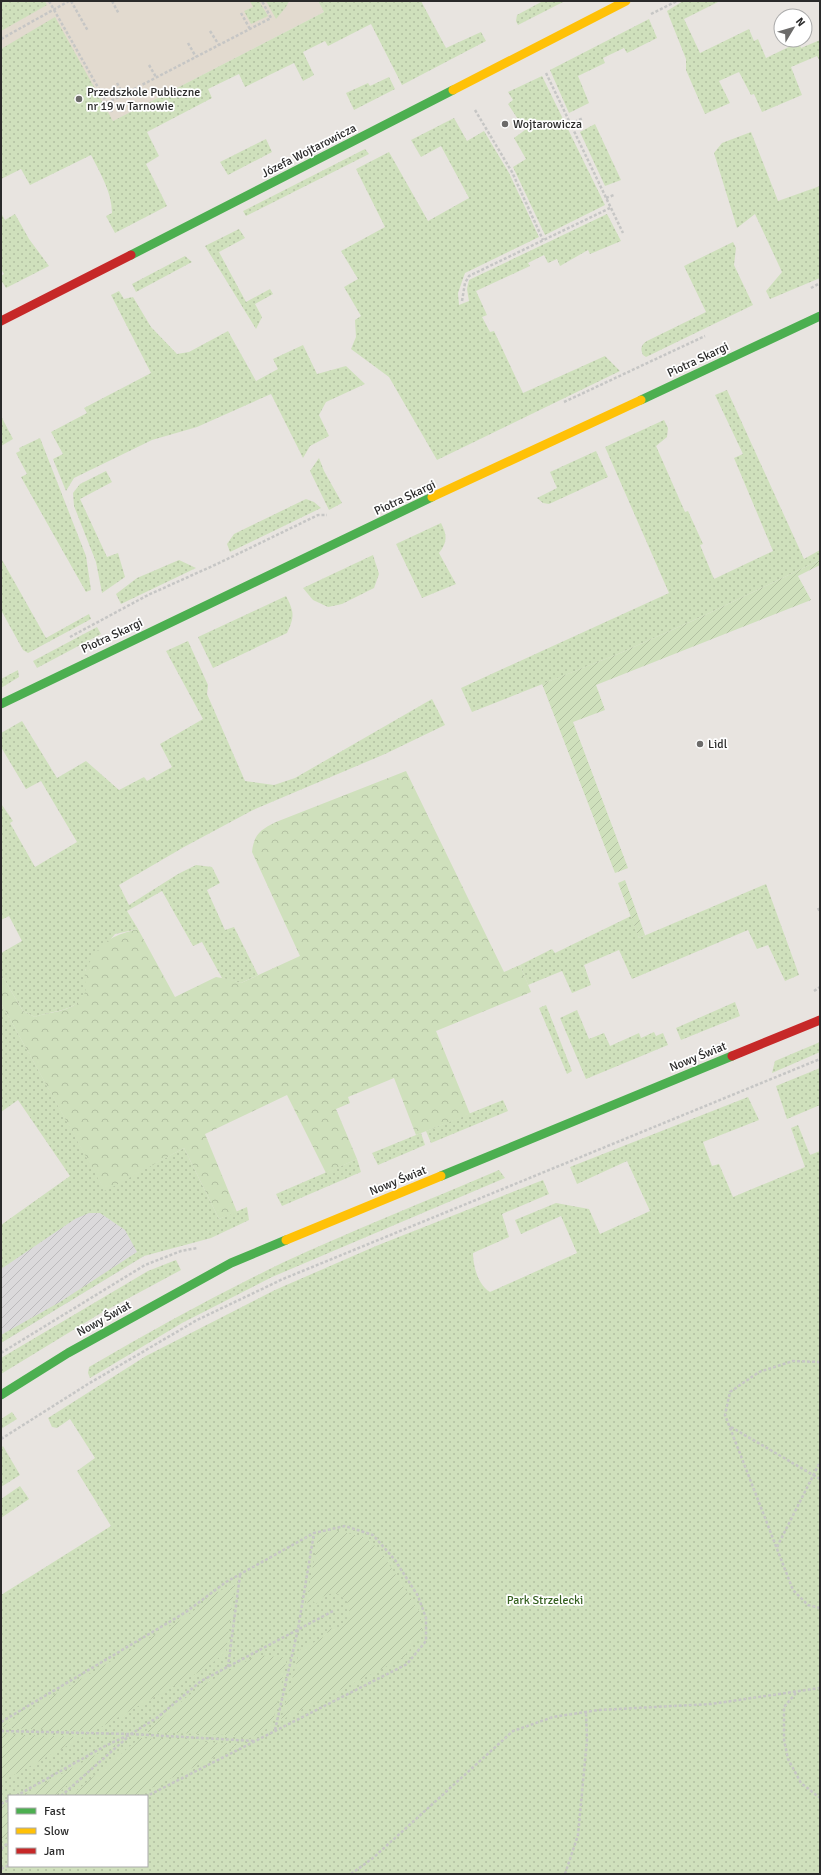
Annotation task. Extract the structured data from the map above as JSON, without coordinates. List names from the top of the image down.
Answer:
{
  "streets": {
    "street": ["Józefa Wojtarowicza", "Piotra Skargi", "Nowy Świat"]
  },
  "parks": ["Park Strzelecki"],
  "places": ["Przedszkole Publiczne nr 19 w Tarnowie", "Wojtarowicza", "Lidl"],
  "legend": ["Fast", "Slow", "Jam"],
  "north": "top right"
}
